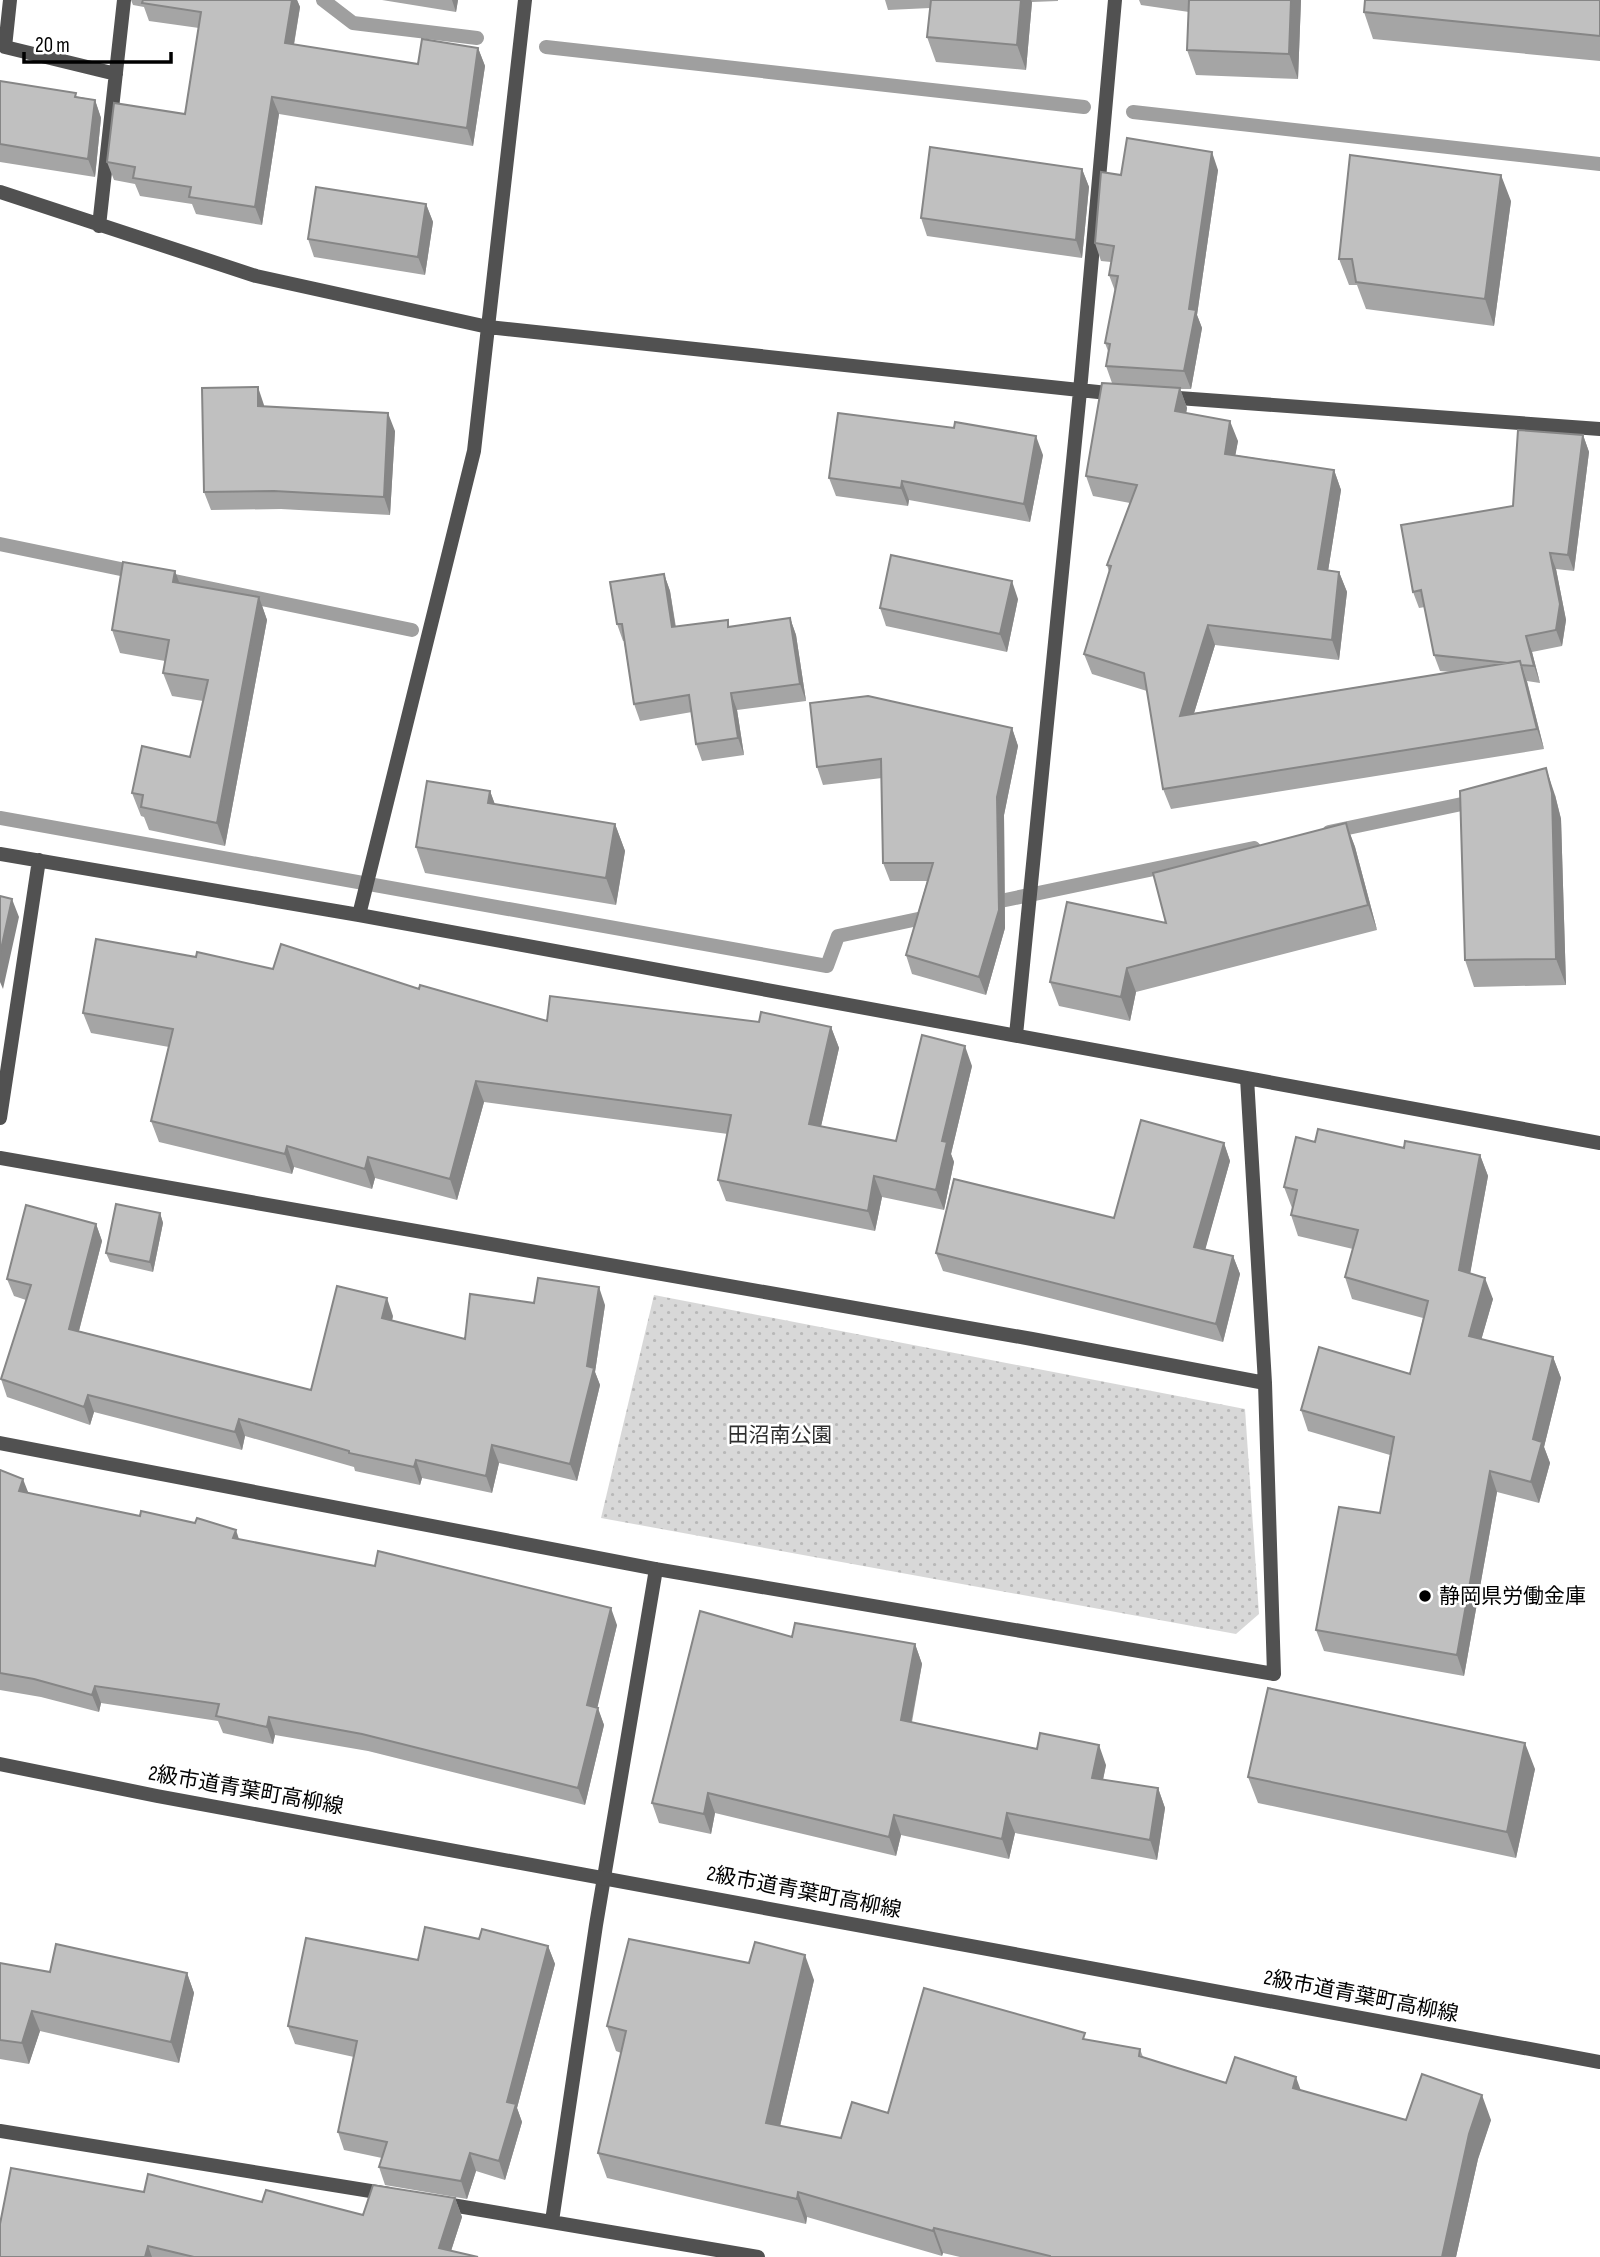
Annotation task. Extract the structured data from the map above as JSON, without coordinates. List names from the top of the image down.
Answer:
{
  "streets": {
    "street": ["2級市道青葉町高柳線"]
  },
  "parks": ["田沼南公園"],
  "places": ["静岡県労働金庫"],
  "scale_bar": "20 m"
}
